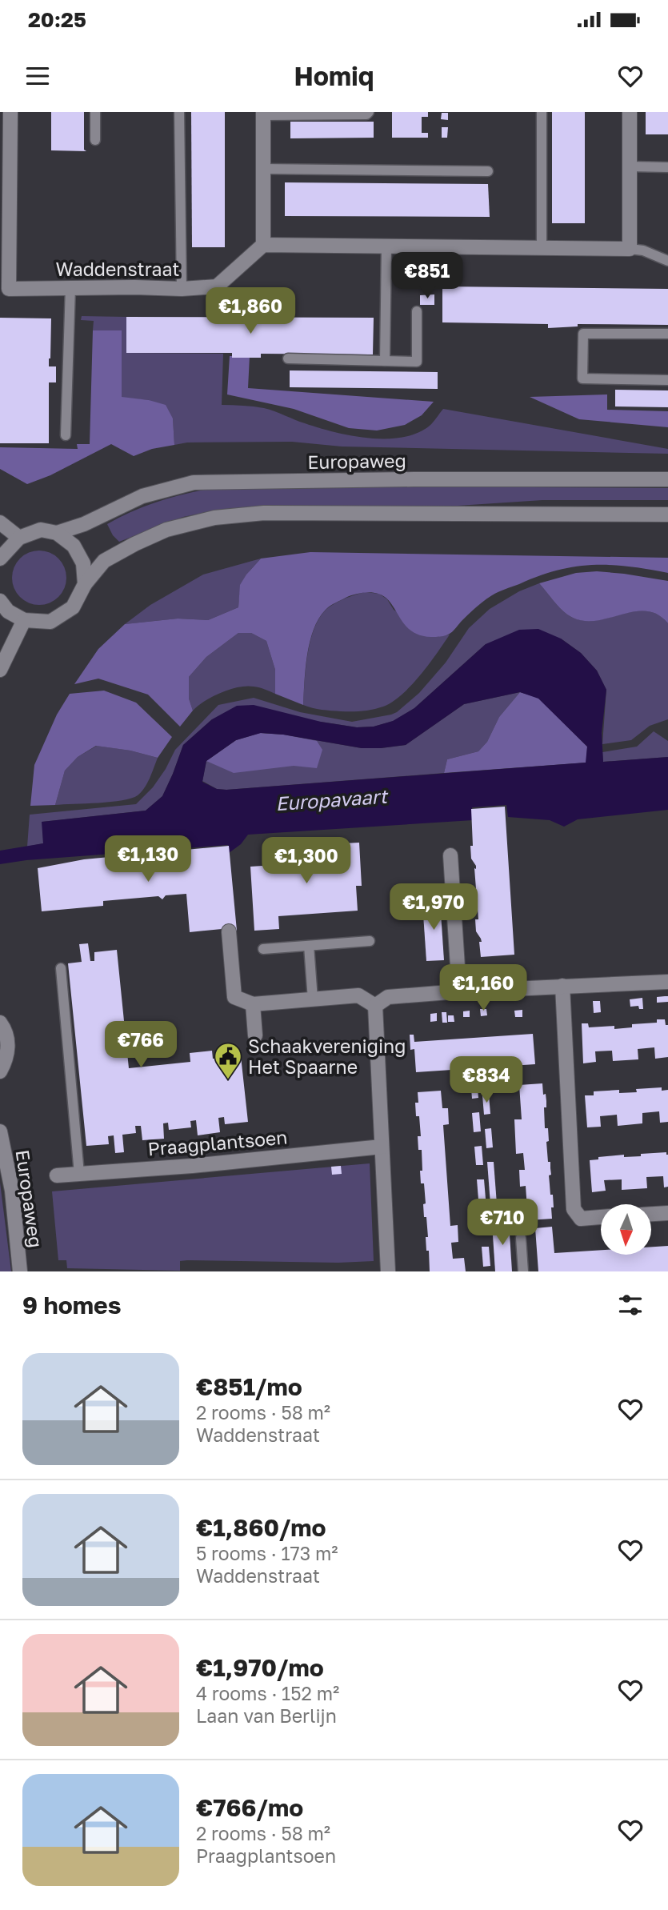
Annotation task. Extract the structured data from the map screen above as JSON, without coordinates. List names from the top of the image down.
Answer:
{
  "streets": {
    "street": ["Waddenstraat", "Europaweg", "Praagplantsoen"]
  },
  "water": ["Europavaart"],
  "places": {
    "public building": ["Schaakvereniging Het Spaarne"]
  },
  "north": "bottom",
  "page": {
    "status": "20:25",
    "header": "Homiq",
    "price": [
      "€851",
      "€1,860",
      "€1,130",
      "€1,300",
      "€1,970",
      "€1,160",
      "€766",
      "€834",
      "€710"
    ],
    "heading": "9 homes",
    "list": [
      {
        "name": "€851/mo",
        "note": "2 rooms · 58 m² · Waddenstraat"
      },
      {
        "name": "€1,860/mo",
        "note": "5 rooms · 173 m² · Waddenstraat"
      },
      {
        "name": "€1,970/mo",
        "note": "4 rooms · 152 m² · Laan van Berlijn"
      },
      {
        "name": "€766/mo",
        "note": "2 rooms · 58 m² · Praagplantsoen"
      }
    ]
  }
}
